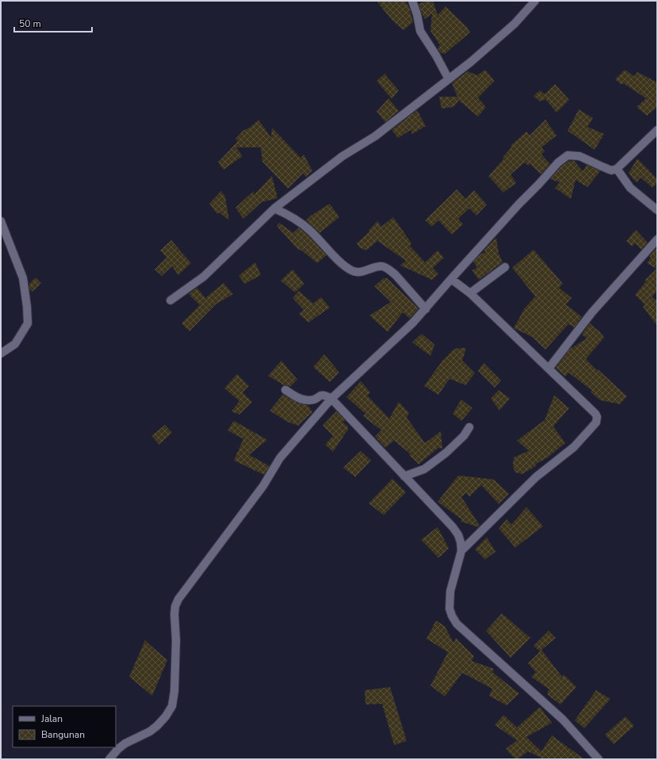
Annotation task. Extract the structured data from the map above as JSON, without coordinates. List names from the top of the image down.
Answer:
{
  "legend": ["Jalan", "Bangunan"],
  "scale_bar": "50 m"
}
